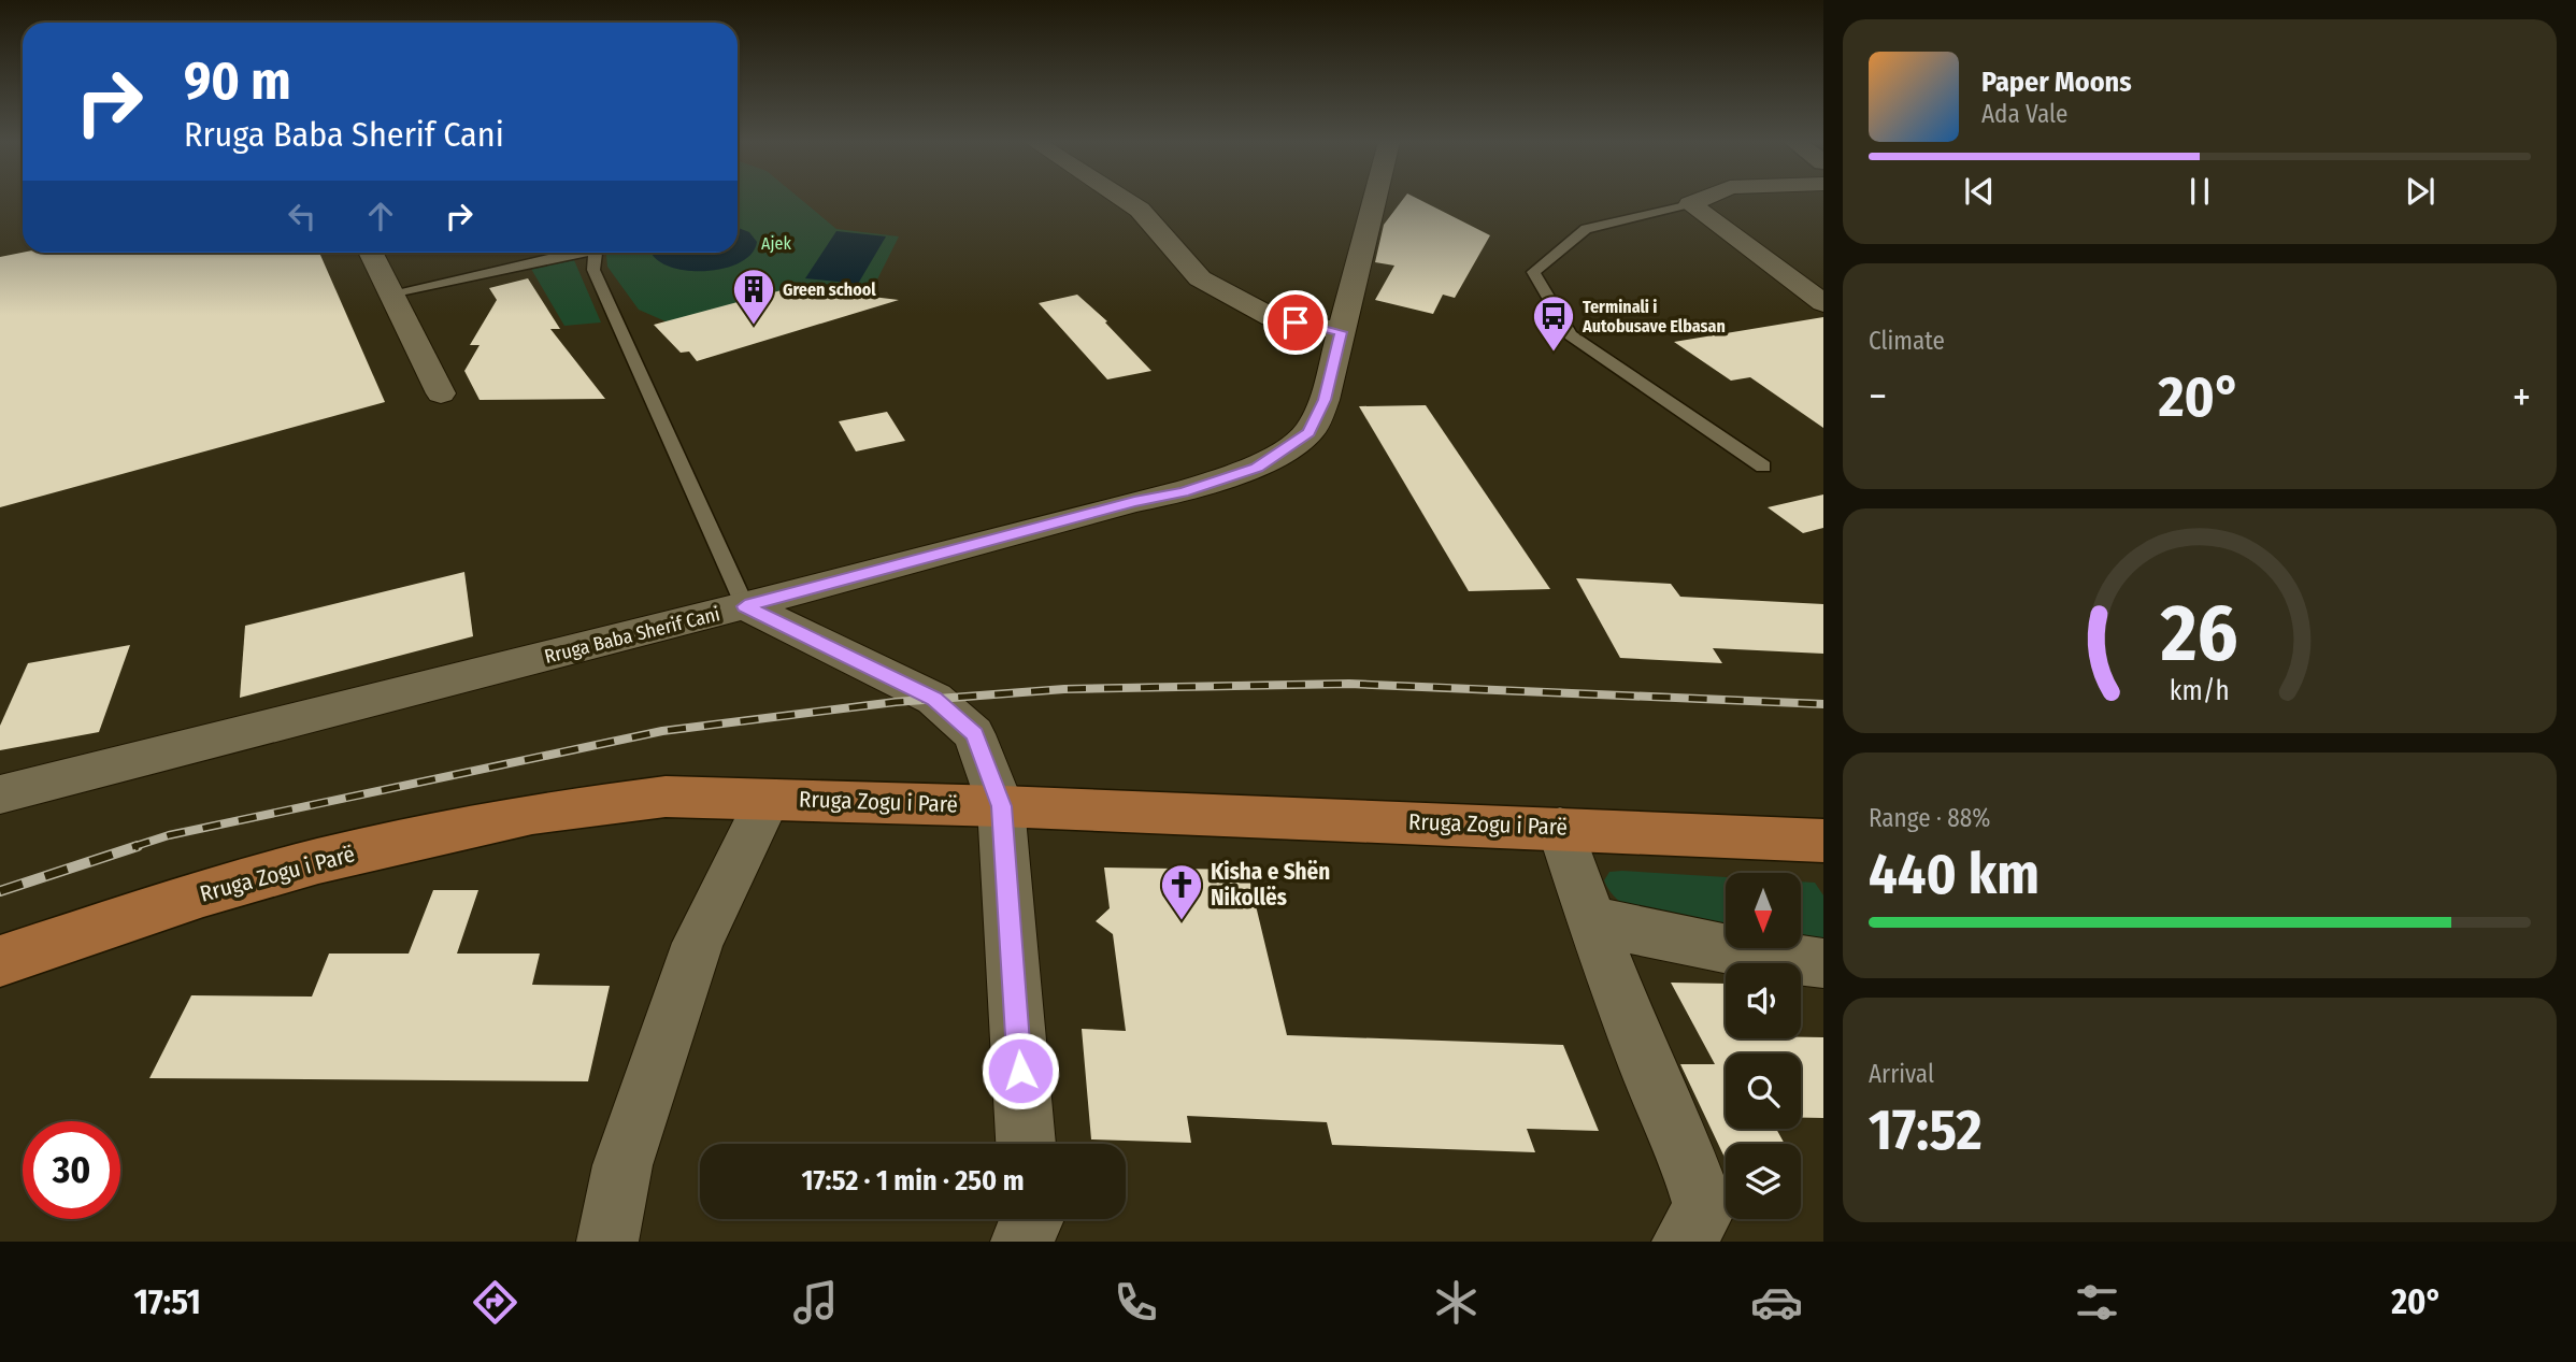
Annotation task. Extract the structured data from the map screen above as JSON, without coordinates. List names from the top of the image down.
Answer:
{
  "streets": {
    "main road": ["Rruga Zogu i Parë"],
    "street": ["Rruga Baba Sherif Cani"]
  },
  "parks": ["Ajek"],
  "places": {
    "building": ["Green school"],
    "bus stop": ["Terminali i Autobusave Elbasan"],
    "church": ["Kisha e Shën Nikollës"]
  },
  "north": "bottom",
  "page": {
    "turn": ["90 m", "Rruga Baba Sherif Cani"],
    "song": ["Paper Moons", "Ada Vale"],
    "tile": [
      "Climate",
      ["Range · 88%", "440 km"],
      ["Arrival", "17:52"]
    ],
    "heat": ["−", "20°", "+"],
    "limit": "30",
    "trip": "17:52 · 1 min · 250 m",
    "tabs": ["17:51", "20°"],
    "gauge": ["26", "km/h"]
  }
}
